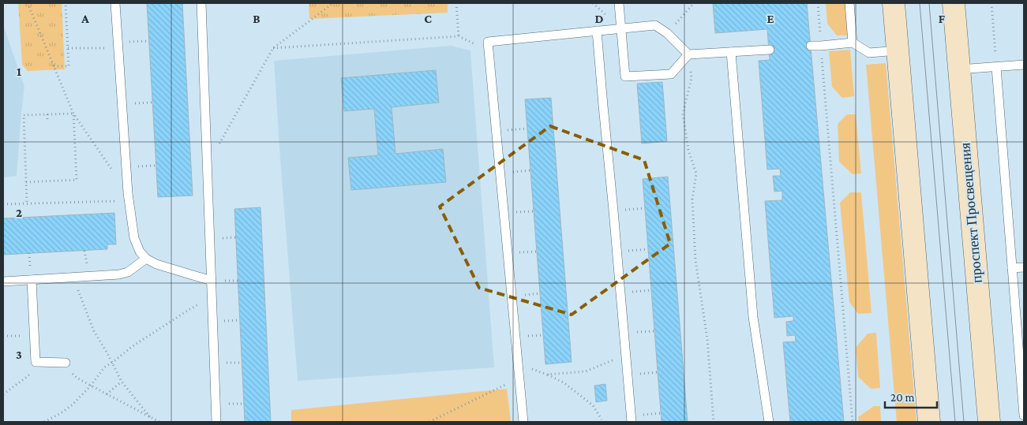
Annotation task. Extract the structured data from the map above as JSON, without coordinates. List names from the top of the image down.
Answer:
{
  "streets": {
    "main road": ["проспект Просвещения"]
  },
  "scale_bar": "20 m",
  "grid": {
    "columns": [
      "A",
      "B",
      "C",
      "D",
      "E",
      "F"
    ],
    "rows": ["1", "2", "3"]
  }
}
